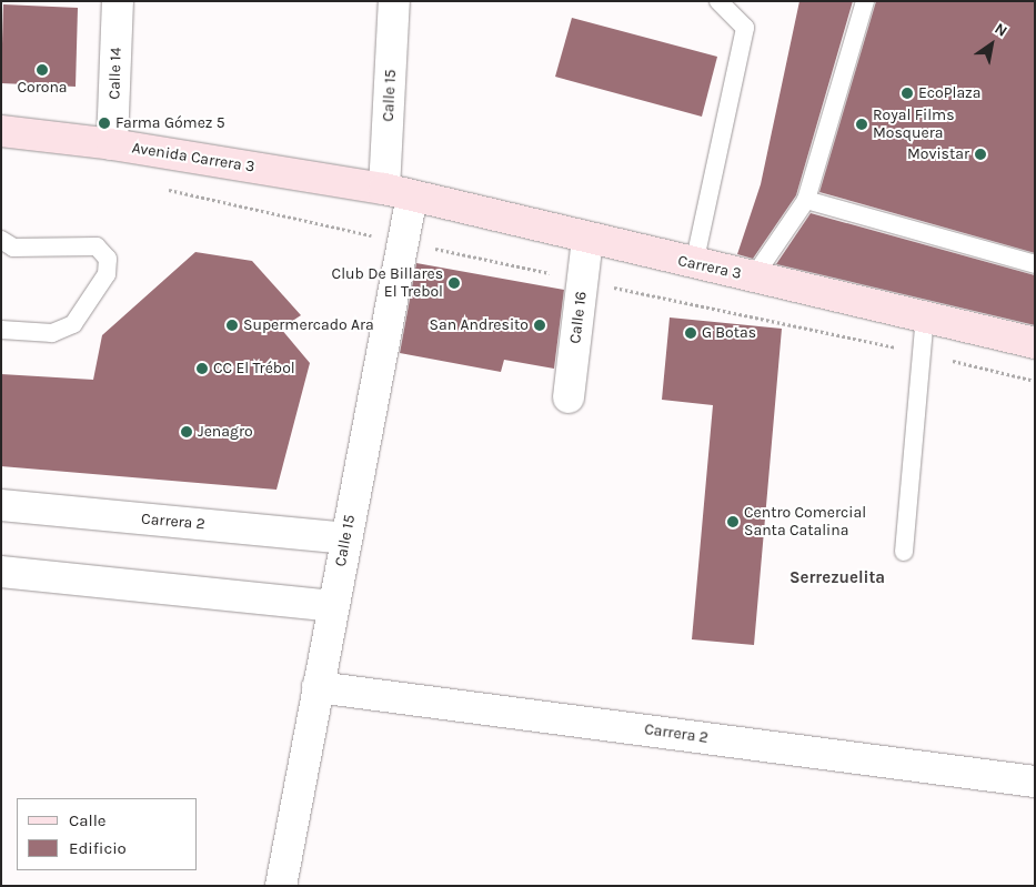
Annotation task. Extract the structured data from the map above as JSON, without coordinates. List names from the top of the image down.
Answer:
{
  "streets": {
    "main road": ["Avenida Carrera 3", "Carrera 3"],
    "street": [
      "Calle 14",
      "Calle 15",
      "Calle 16",
      "Carrera 2"
    ]
  },
  "crossings": [
    ["Calle 14", "Avenida Carrera 3"],
    ["Calle 15", "Avenida Carrera 3"],
    ["Calle 15", "Carrera 3"],
    ["Calle 15", "Carrera 2"],
    ["Avenida Carrera 3", "Carrera 3"],
    ["Carrera 3", "Calle 16"]
  ],
  "districts": ["Serrezuelita"],
  "places": [
    "Corona",
    "EcoPlaza",
    "Farma Gómez 5",
    "Royal Films Mosquera",
    "Movistar",
    "Club De Billares El Trebol",
    "Supermercado Ara",
    "San Andresito",
    "G Botas",
    "CC El Trébol",
    "Jenagro",
    "Centro Comercial Santa Catalina"
  ],
  "legend": ["Calle", "Edificio"],
  "north": "top right"
}
